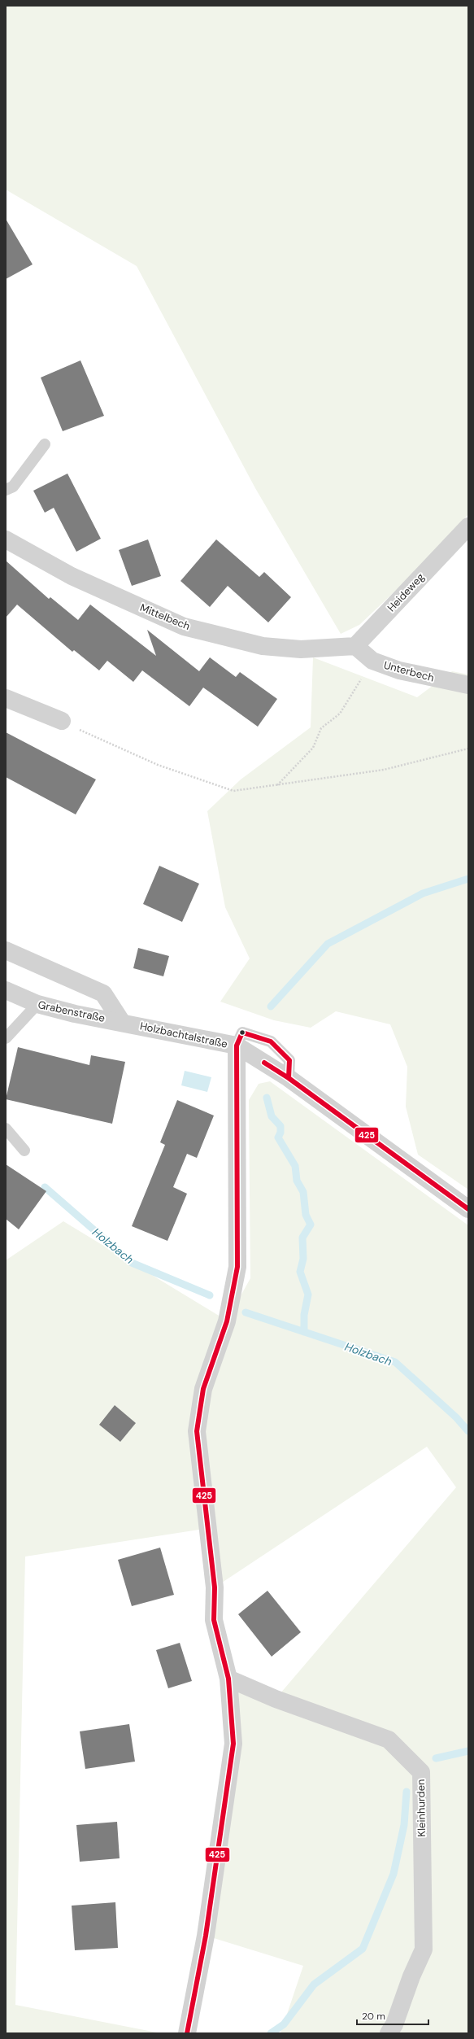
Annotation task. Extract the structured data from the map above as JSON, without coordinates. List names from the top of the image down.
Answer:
{
  "streets": {
    "street": [
      "Heideweg",
      "Mittelbech",
      "Unterbech",
      "Grabenstraße",
      "Holzbachtalstraße",
      "Kleinhurden"
    ]
  },
  "crossings": [
    ["Heideweg", "Mittelbech"],
    ["Heideweg", "Unterbech"],
    ["Mittelbech", "Unterbech"],
    ["Grabenstraße", "Holzbachtalstraße"]
  ],
  "water": ["Holzbach"],
  "lines": ["transit line 425"],
  "scale_bar": "20 m"
}
